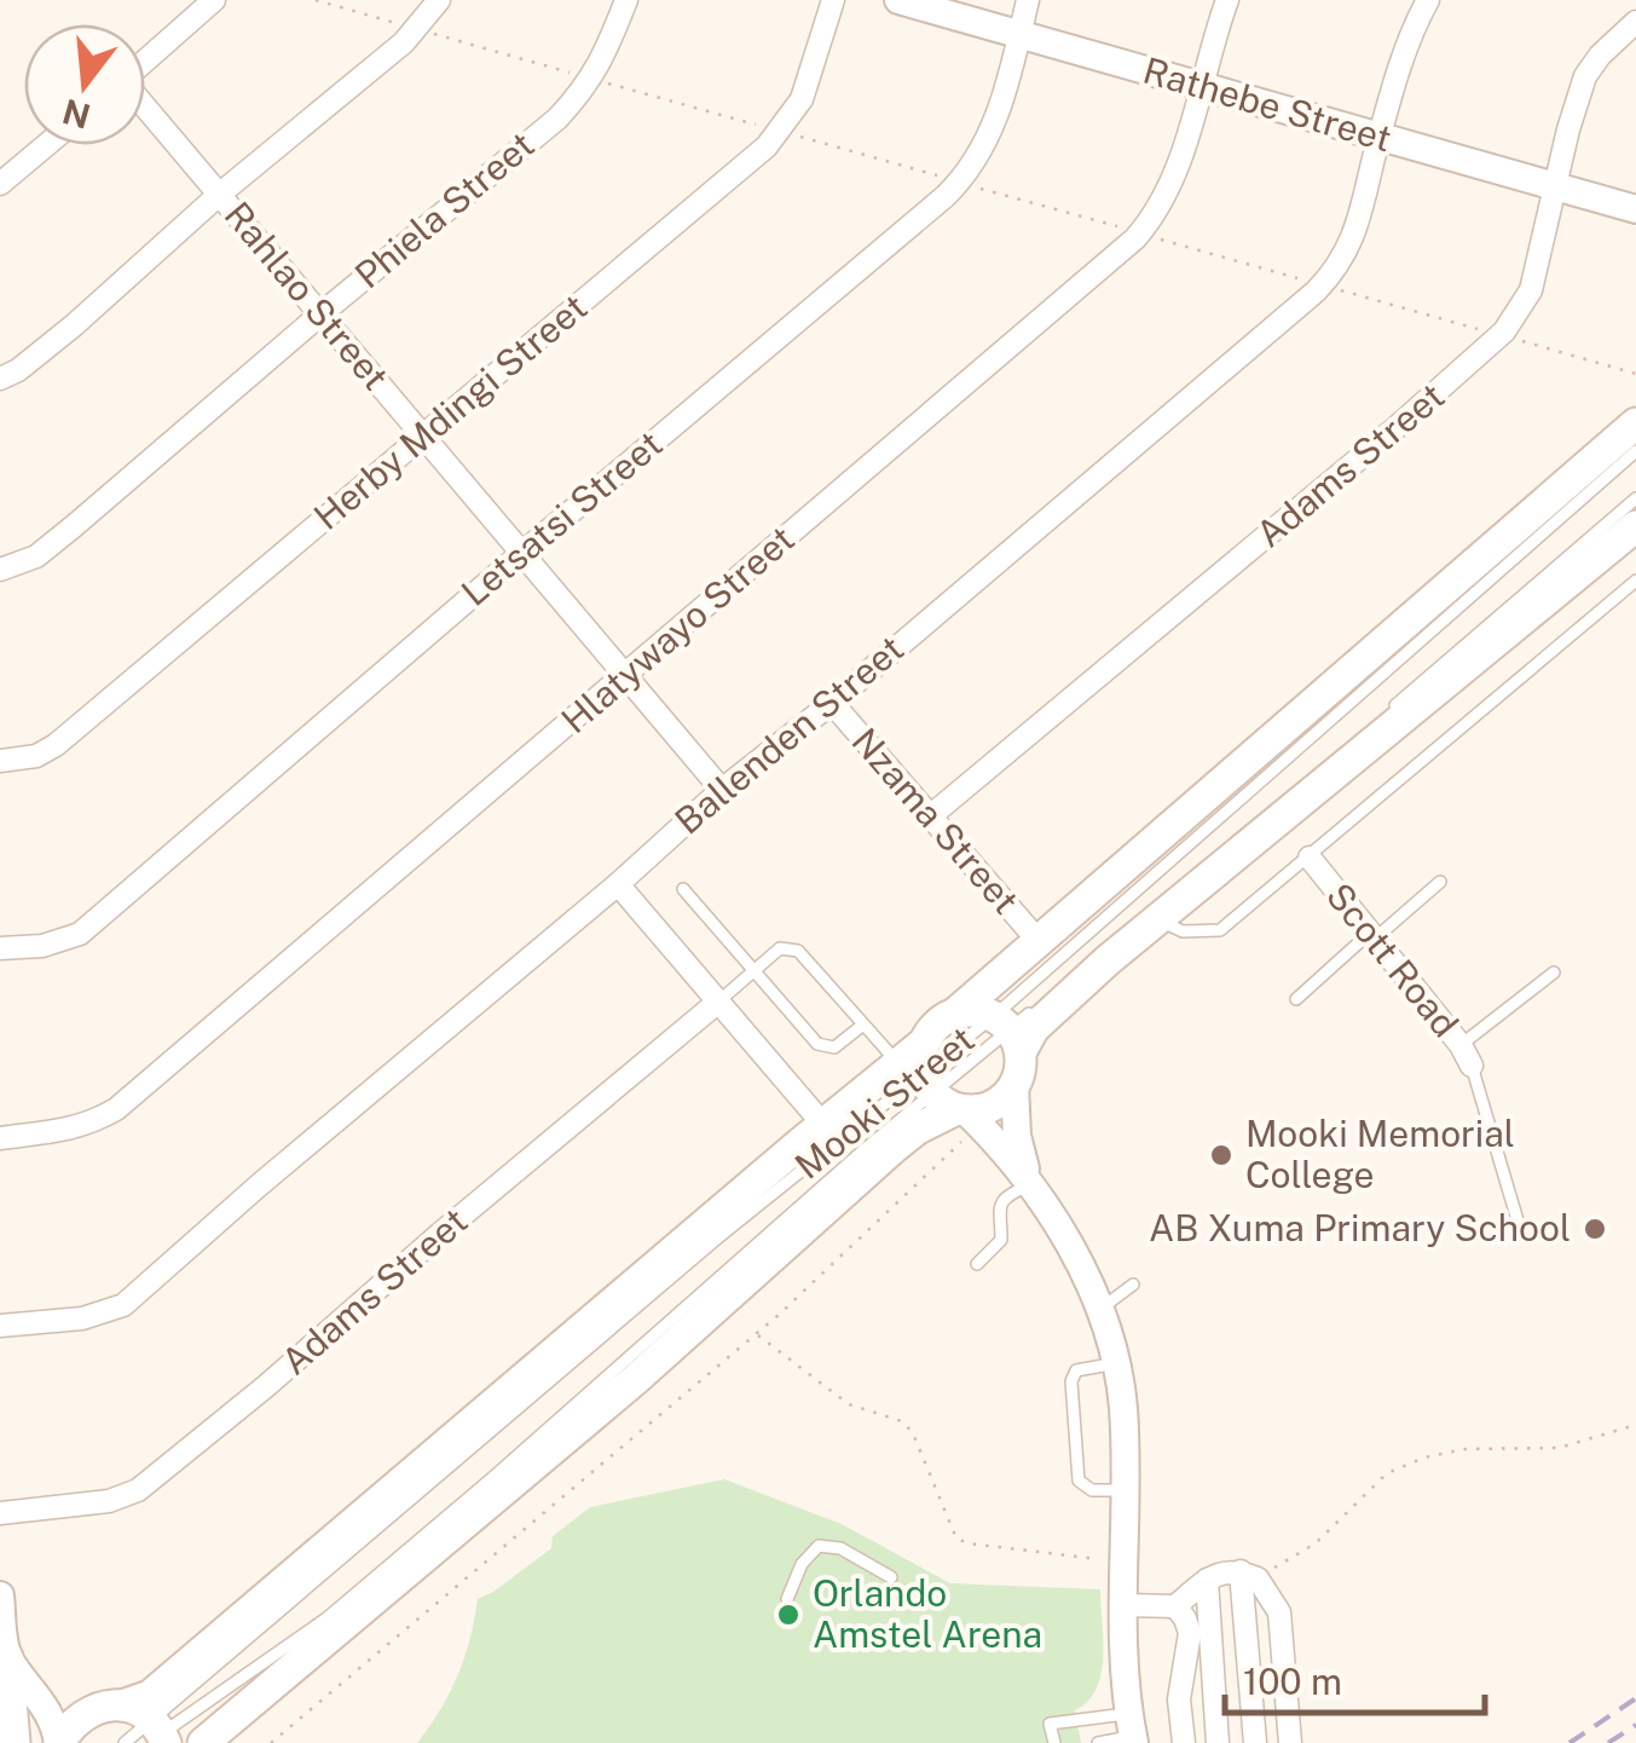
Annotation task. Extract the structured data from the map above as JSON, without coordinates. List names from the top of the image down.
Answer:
{
  "streets": {
    "main road": ["Mooki Street"],
    "street": [
      "Rathebe Street",
      "Phiela Street",
      "Rahlao Street",
      "Herby Mdingi Street",
      "Adams Street",
      "Letsatsi Street",
      "Hlatywayo Street",
      "Ballenden Street",
      "Nzama Street",
      "Scott Road"
    ]
  },
  "crossings": [
    ["Rathebe Street", "Adams Street"],
    ["Rathebe Street", "Letsatsi Street"],
    ["Rathebe Street", "Hlatywayo Street"],
    ["Rathebe Street", "Ballenden Street"],
    ["Phiela Street", "Rahlao Street"],
    ["Rahlao Street", "Herby Mdingi Street"],
    ["Rahlao Street", "Letsatsi Street"],
    ["Rahlao Street", "Hlatywayo Street"],
    ["Rahlao Street", "Ballenden Street"],
    ["Adams Street", "Nzama Street"],
    ["Ballenden Street", "Nzama Street"],
    ["Nzama Street", "Mooki Street"]
  ],
  "places": ["Mooki Memorial College", "AB Xuma Primary School", "Orlando Amstel Arena"],
  "scale_bar": "100 m",
  "north": "bottom"
}
